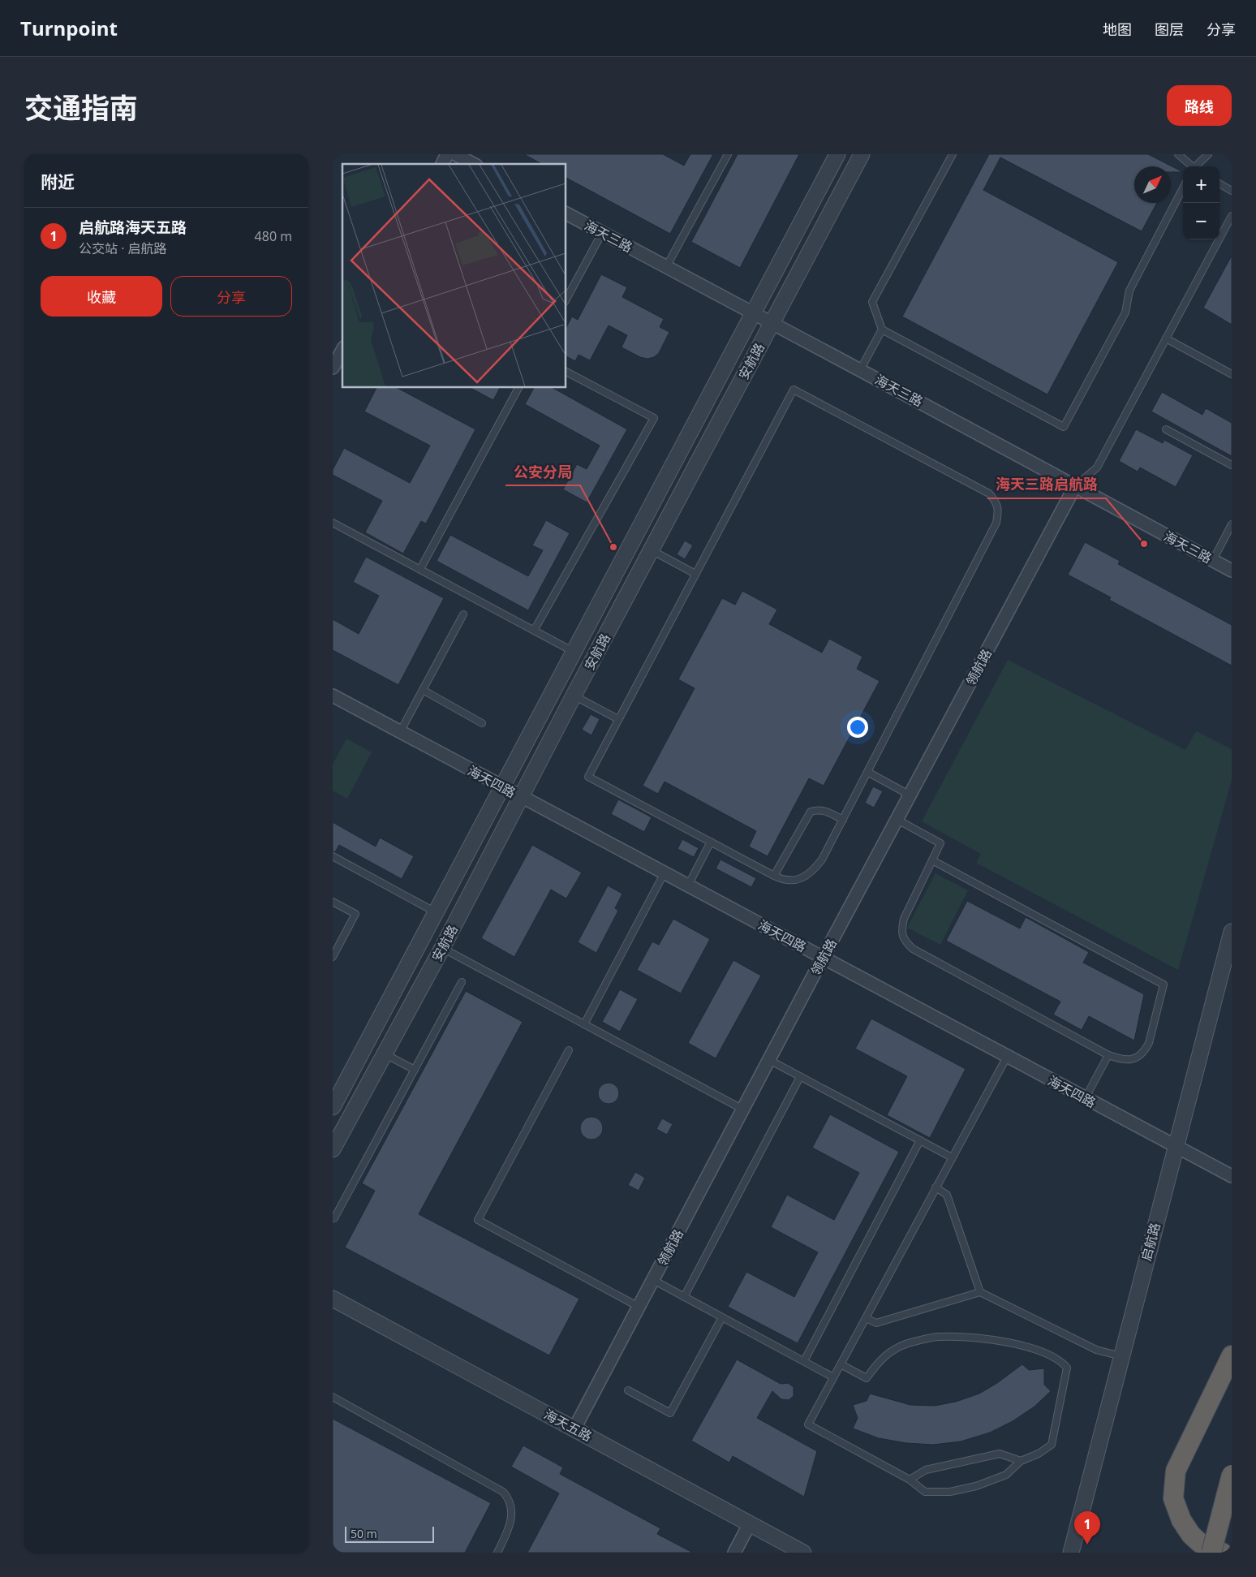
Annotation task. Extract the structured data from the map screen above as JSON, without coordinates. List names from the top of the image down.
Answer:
{
  "streets": {
    "street": [
      "海天三路",
      "安航路",
      "领航路",
      "海天四路",
      "启航路",
      "海天五路"
    ]
  },
  "crossings": [
    ["海天三路", "安航路"],
    ["海天三路", "领航路"],
    ["安航路", "海天四路"],
    ["领航路", "海天四路"],
    ["领航路", "海天五路"],
    ["海天四路", "启航路"]
  ],
  "places": ["海天三路启航路", "公安分局"],
  "scale_bar": "50 m",
  "north": "top right",
  "page": {
    "header": "Turnpoint",
    "nav": ["地图", "图层", "分享"],
    "title": "交通指南",
    "buttons": [
      "路线",
      ["收藏", "分享"]
    ],
    "heading": "附近",
    "map_buttons": ["+", "−"],
    "list": [
      {
        "mark": "1",
        "name": "启航路海天五路",
        "note": "公交站 · 启航路",
        "value": "480 m"
      }
    ],
    "pins": "1",
    "scale": "50 m"
  }
}
